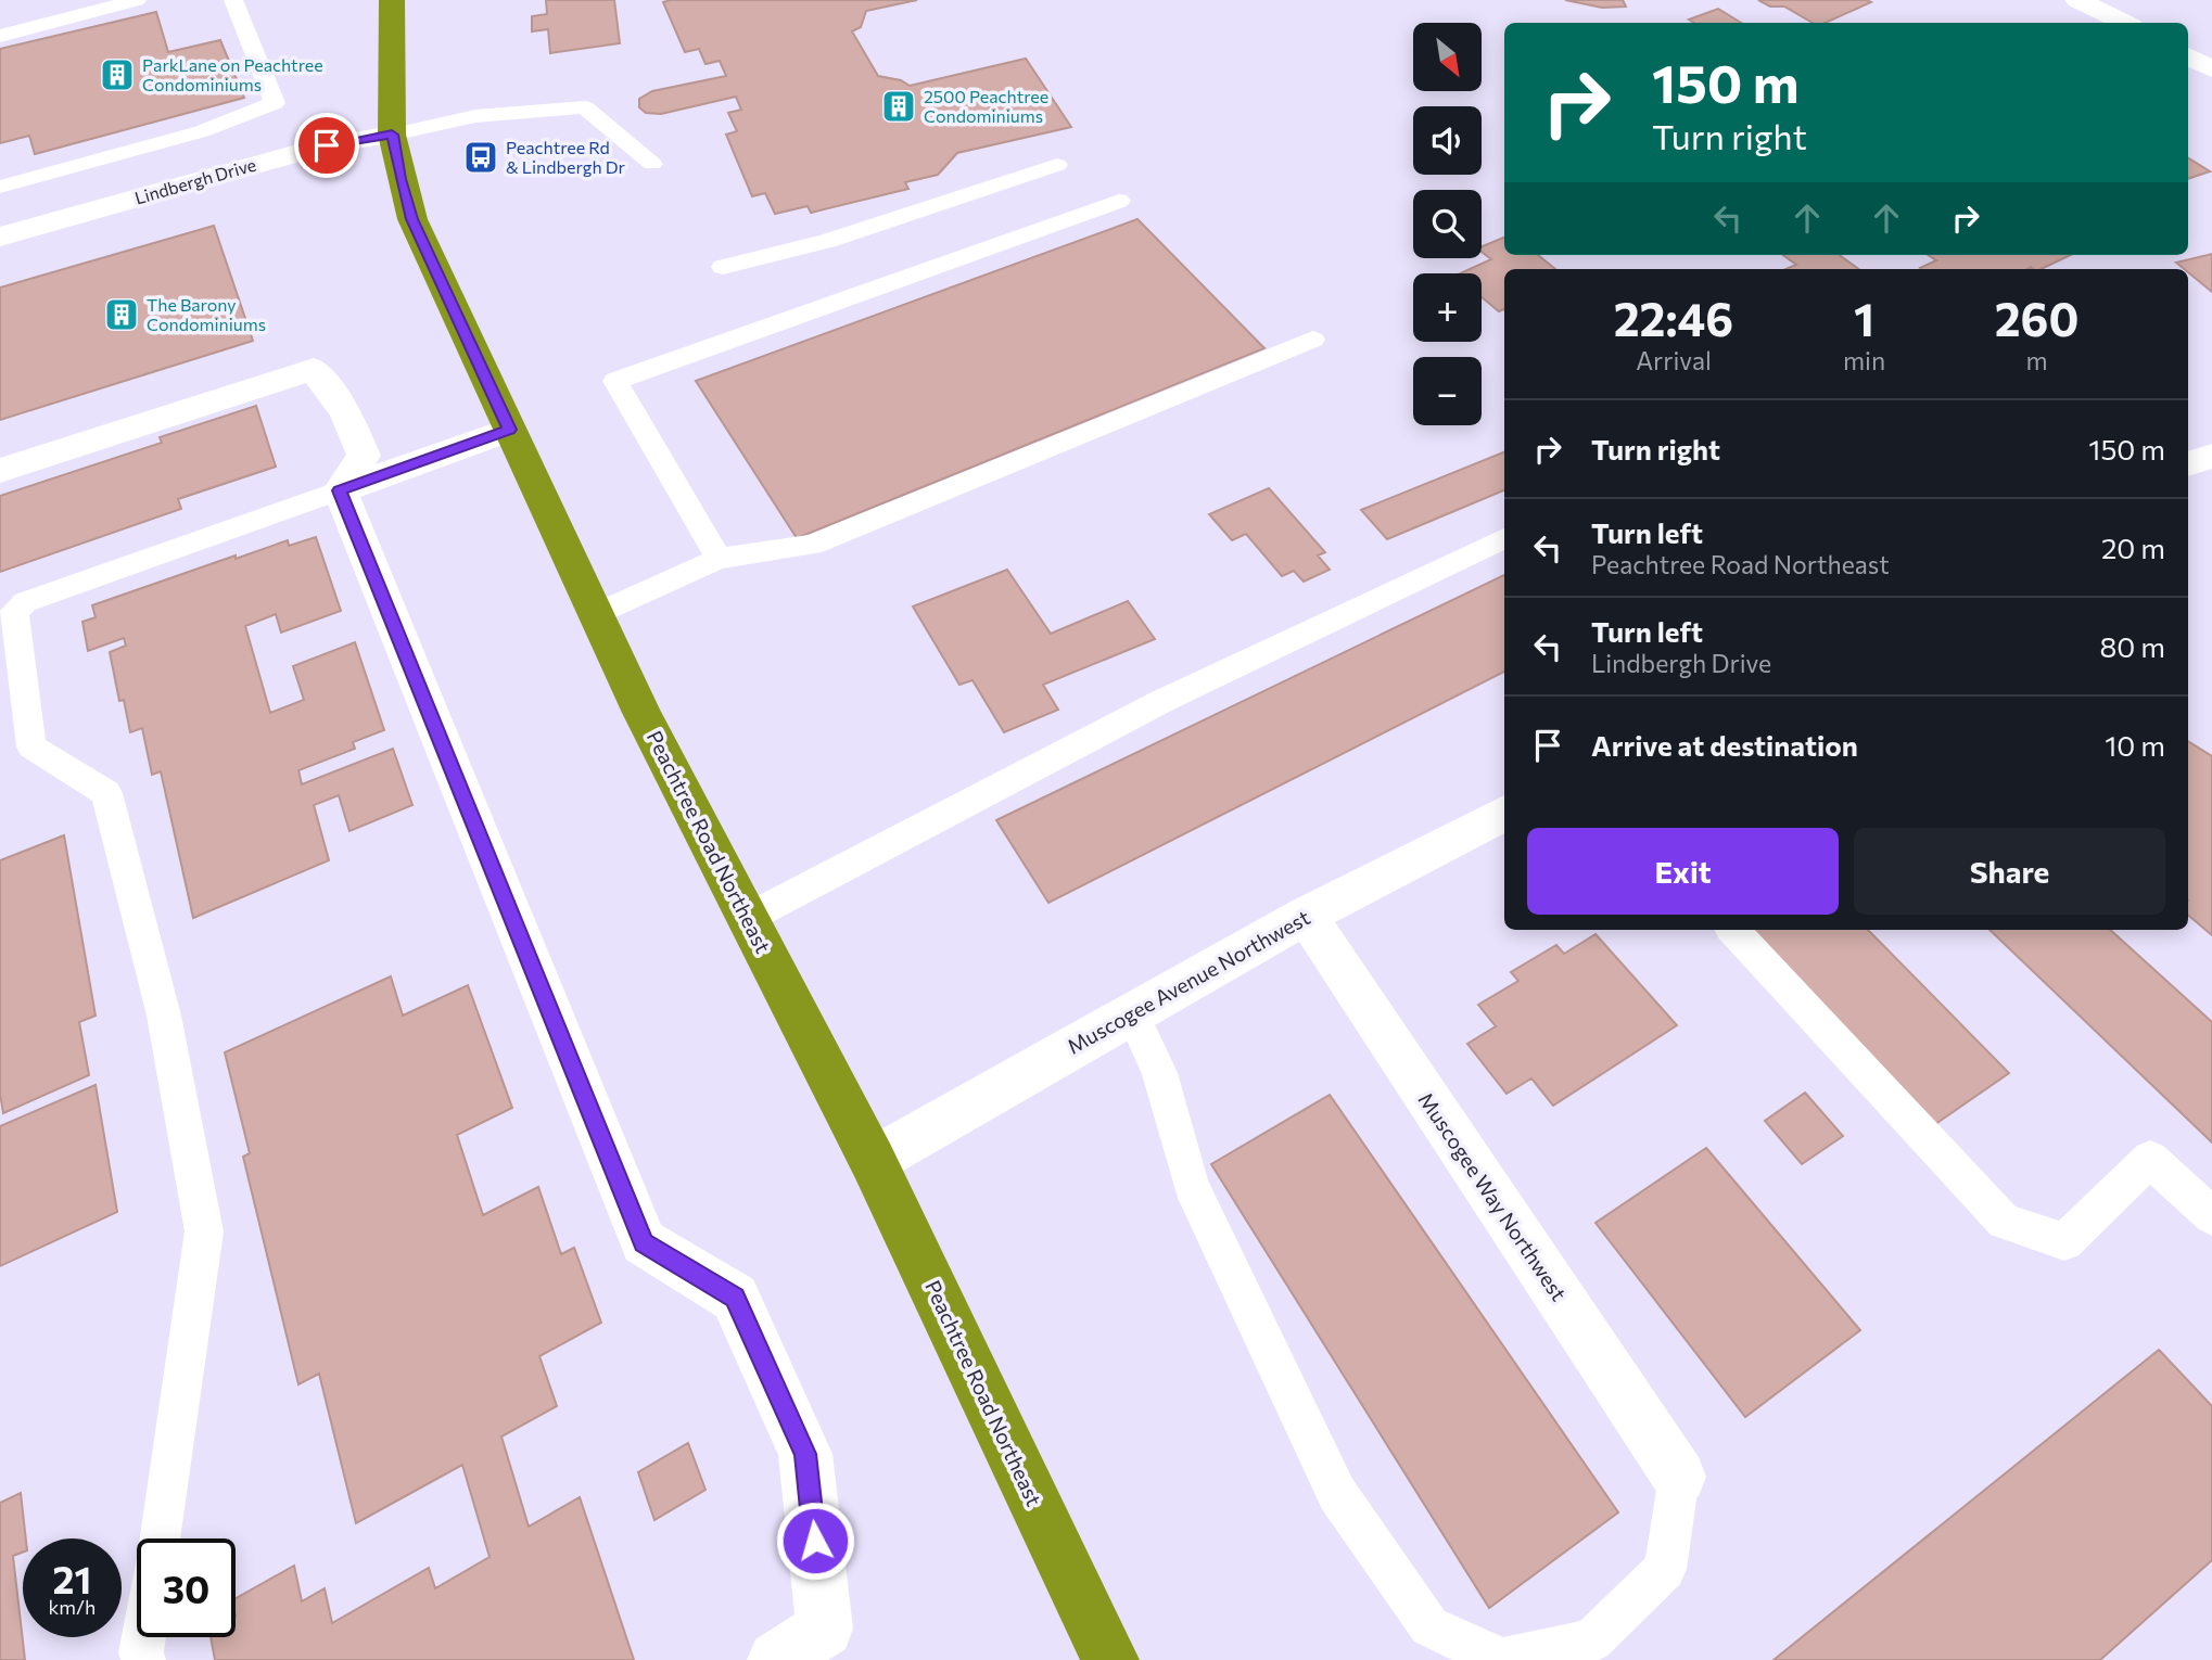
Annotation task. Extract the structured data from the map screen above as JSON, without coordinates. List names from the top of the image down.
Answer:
{
  "streets": {
    "highway": ["Peachtree Road Northeast"],
    "street": ["Lindbergh Drive", "Muscogee Avenue Northwest", "Muscogee Way Northwest"]
  },
  "crossings": [
    ["Lindbergh Drive", "Peachtree Road Northeast"],
    ["Peachtree Road Northeast", "Muscogee Avenue Northwest"],
    ["Muscogee Avenue Northwest", "Muscogee Way Northwest"]
  ],
  "places": {
    "building": ["ParkLane on Peachtree Condominiums", "2500 Peachtree Condominiums", "The Barony Condominiums"],
    "bus stop": ["Peachtree Rd & Lindbergh Dr"]
  },
  "north": "bottom right",
  "page": {
    "map_buttons": ["+", "−"],
    "turn": ["150 m", "Turn right"],
    "eta": [
      "22:46",
      "Arrival",
      "1",
      "min",
      "260",
      "m"
    ],
    "list": [
      {
        "name": "Turn right",
        "value": "150 m"
      },
      {
        "name": "Turn left",
        "note": "Peachtree Road Northeast",
        "value": "20 m"
      },
      {
        "name": "Turn left",
        "note": "Lindbergh Drive",
        "value": "80 m"
      },
      {
        "name": "Arrive at destination",
        "value": "10 m"
      }
    ],
    "buttons": ["Exit", "Share"],
    "speed": "21 km/h",
    "limit": "30"
  }
}
